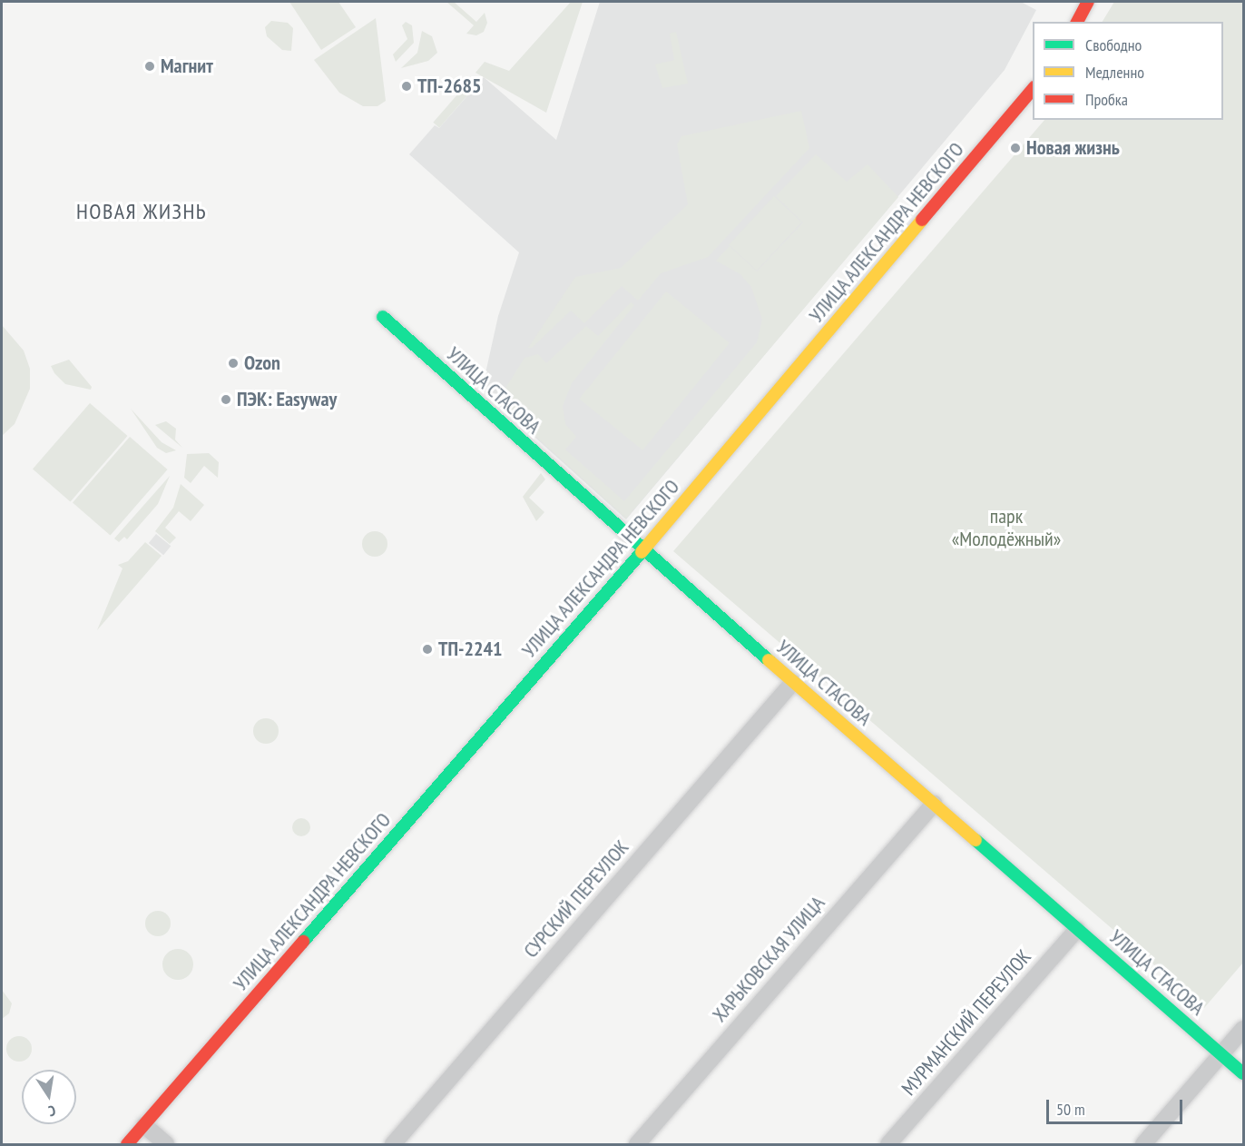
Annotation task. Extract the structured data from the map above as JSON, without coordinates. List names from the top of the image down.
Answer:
{
  "streets": {
    "street": [
      "УЛИЦА АЛЕКСАНДРА НЕВСКОГО",
      "УЛИЦА СТАСОВА",
      "СУРСКИЙ ПЕРЕУЛОК",
      "ХАРЬКОВСКАЯ УЛИЦА",
      "МУРМАНСКИЙ ПЕРЕУЛОК"
    ]
  },
  "crossings": [
    ["УЛИЦА АЛЕКСАНДРА НЕВСКОГО", "УЛИЦА СТАСОВА"],
    ["УЛИЦА СТАСОВА", "СУРСКИЙ ПЕРЕУЛОК"],
    ["УЛИЦА СТАСОВА", "ХАРЬКОВСКАЯ УЛИЦА"],
    ["УЛИЦА СТАСОВА", "МУРМАНСКИЙ ПЕРЕУЛОК"]
  ],
  "districts": ["НОВАЯ ЖИЗНЬ"],
  "parks": ["парк «Молодёжный»"],
  "places": [
    "Магнит",
    "ТП-2685",
    "Новая жизнь",
    "Ozon",
    "ПЭК: Easyway",
    "ТП-2241"
  ],
  "legend": ["Свободно", "Медленно", "Пробка"],
  "scale_bar": "50 m",
  "north": "bottom"
}
